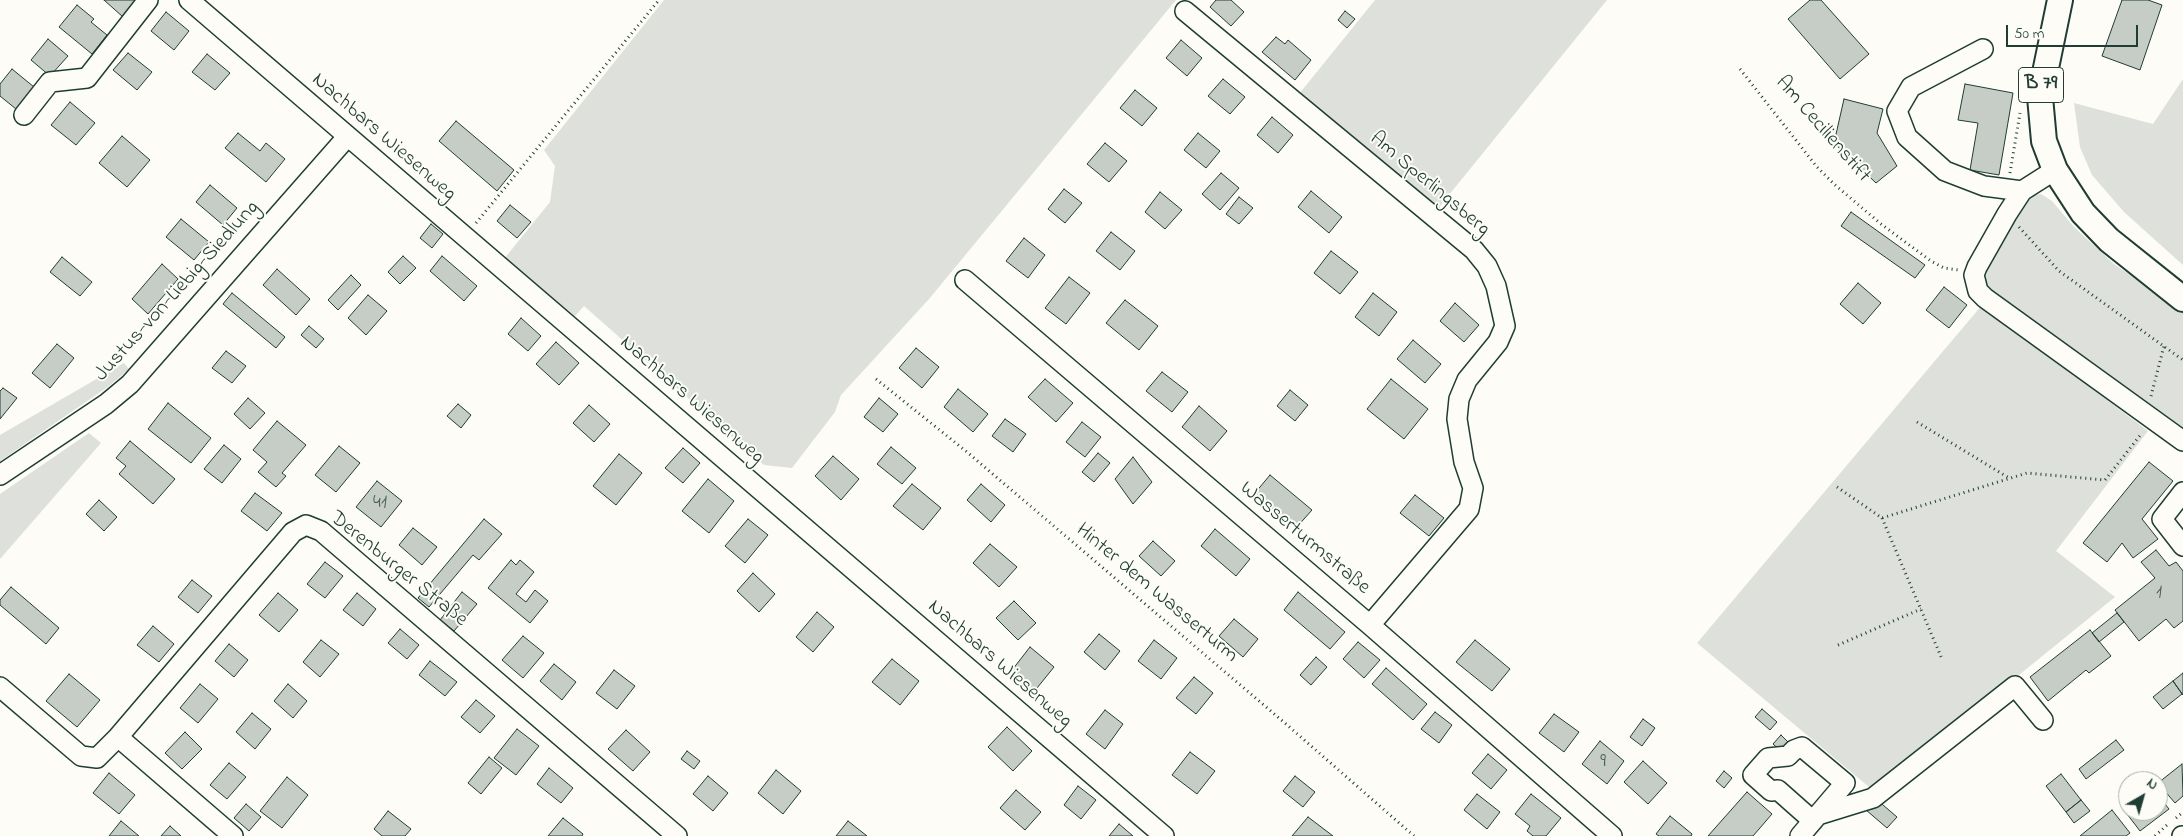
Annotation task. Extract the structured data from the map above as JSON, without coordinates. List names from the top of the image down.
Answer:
{
  "streets": {
    "main road": ["B 79"],
    "street": [
      "Nachbars Wiesenweg",
      "Am Sperlingsberg",
      "Justus-von-Liebig-Siedlung",
      "Wasserturmstraße",
      "Derenburger Straße"
    ],
    "path": ["Am Cecilienstift", "Hinter dem Wasserturm"]
  },
  "crossings": [
    ["Nachbars Wiesenweg", "Justus-von-Liebig-Siedlung"],
    ["Am Sperlingsberg", "Wasserturmstraße"]
  ],
  "house_numbers": ["41", "1", "9"],
  "scale_bar": "50 m",
  "north": "top right"
}
